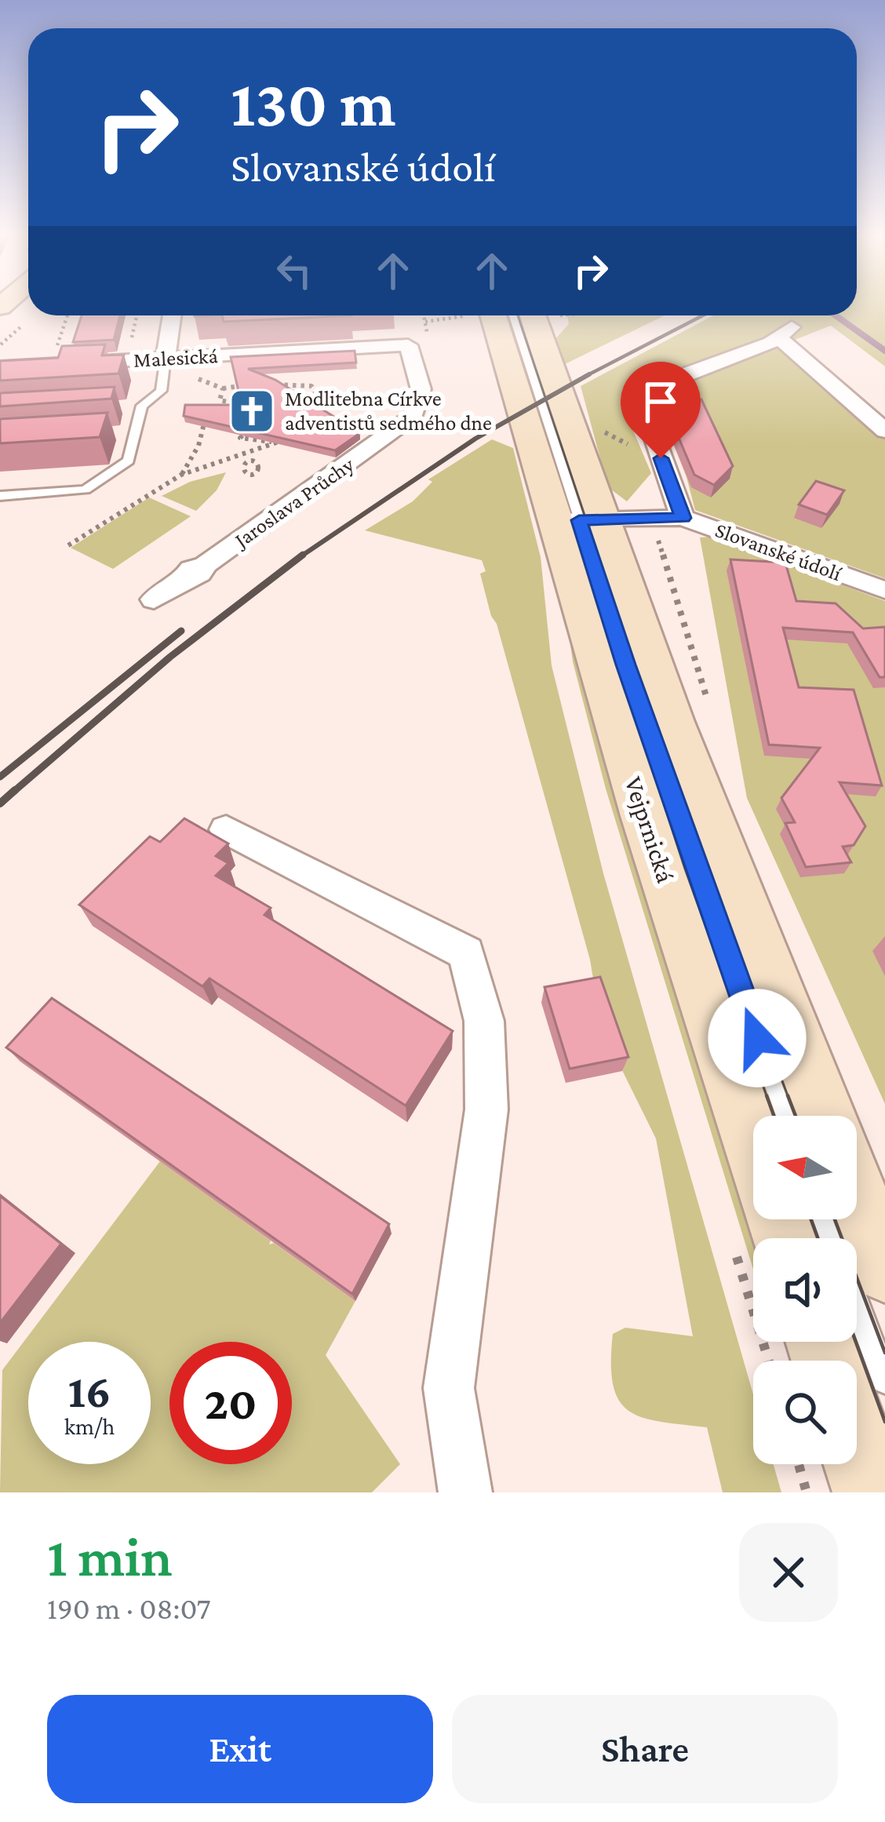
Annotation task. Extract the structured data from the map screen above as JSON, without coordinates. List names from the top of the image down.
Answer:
{
  "streets": {
    "main road": ["Vejprnická"],
    "street": ["Malesická", "Jaroslava Průchy", "Slovanské údolí"]
  },
  "crossings": [
    ["Malesická", "Jaroslava Průchy"],
    ["Slovanské údolí", "Vejprnická"]
  ],
  "places": {
    "church": ["Modlitebna Církve adventistů sedmého dne"]
  },
  "north": "left",
  "page": {
    "turn": ["130 m", "Slovanské údolí"],
    "speed": "16 km/h",
    "limit": "20",
    "heading": ["1 min", "190 m · 08:07"],
    "buttons": ["Exit", "Share"]
  }
}
